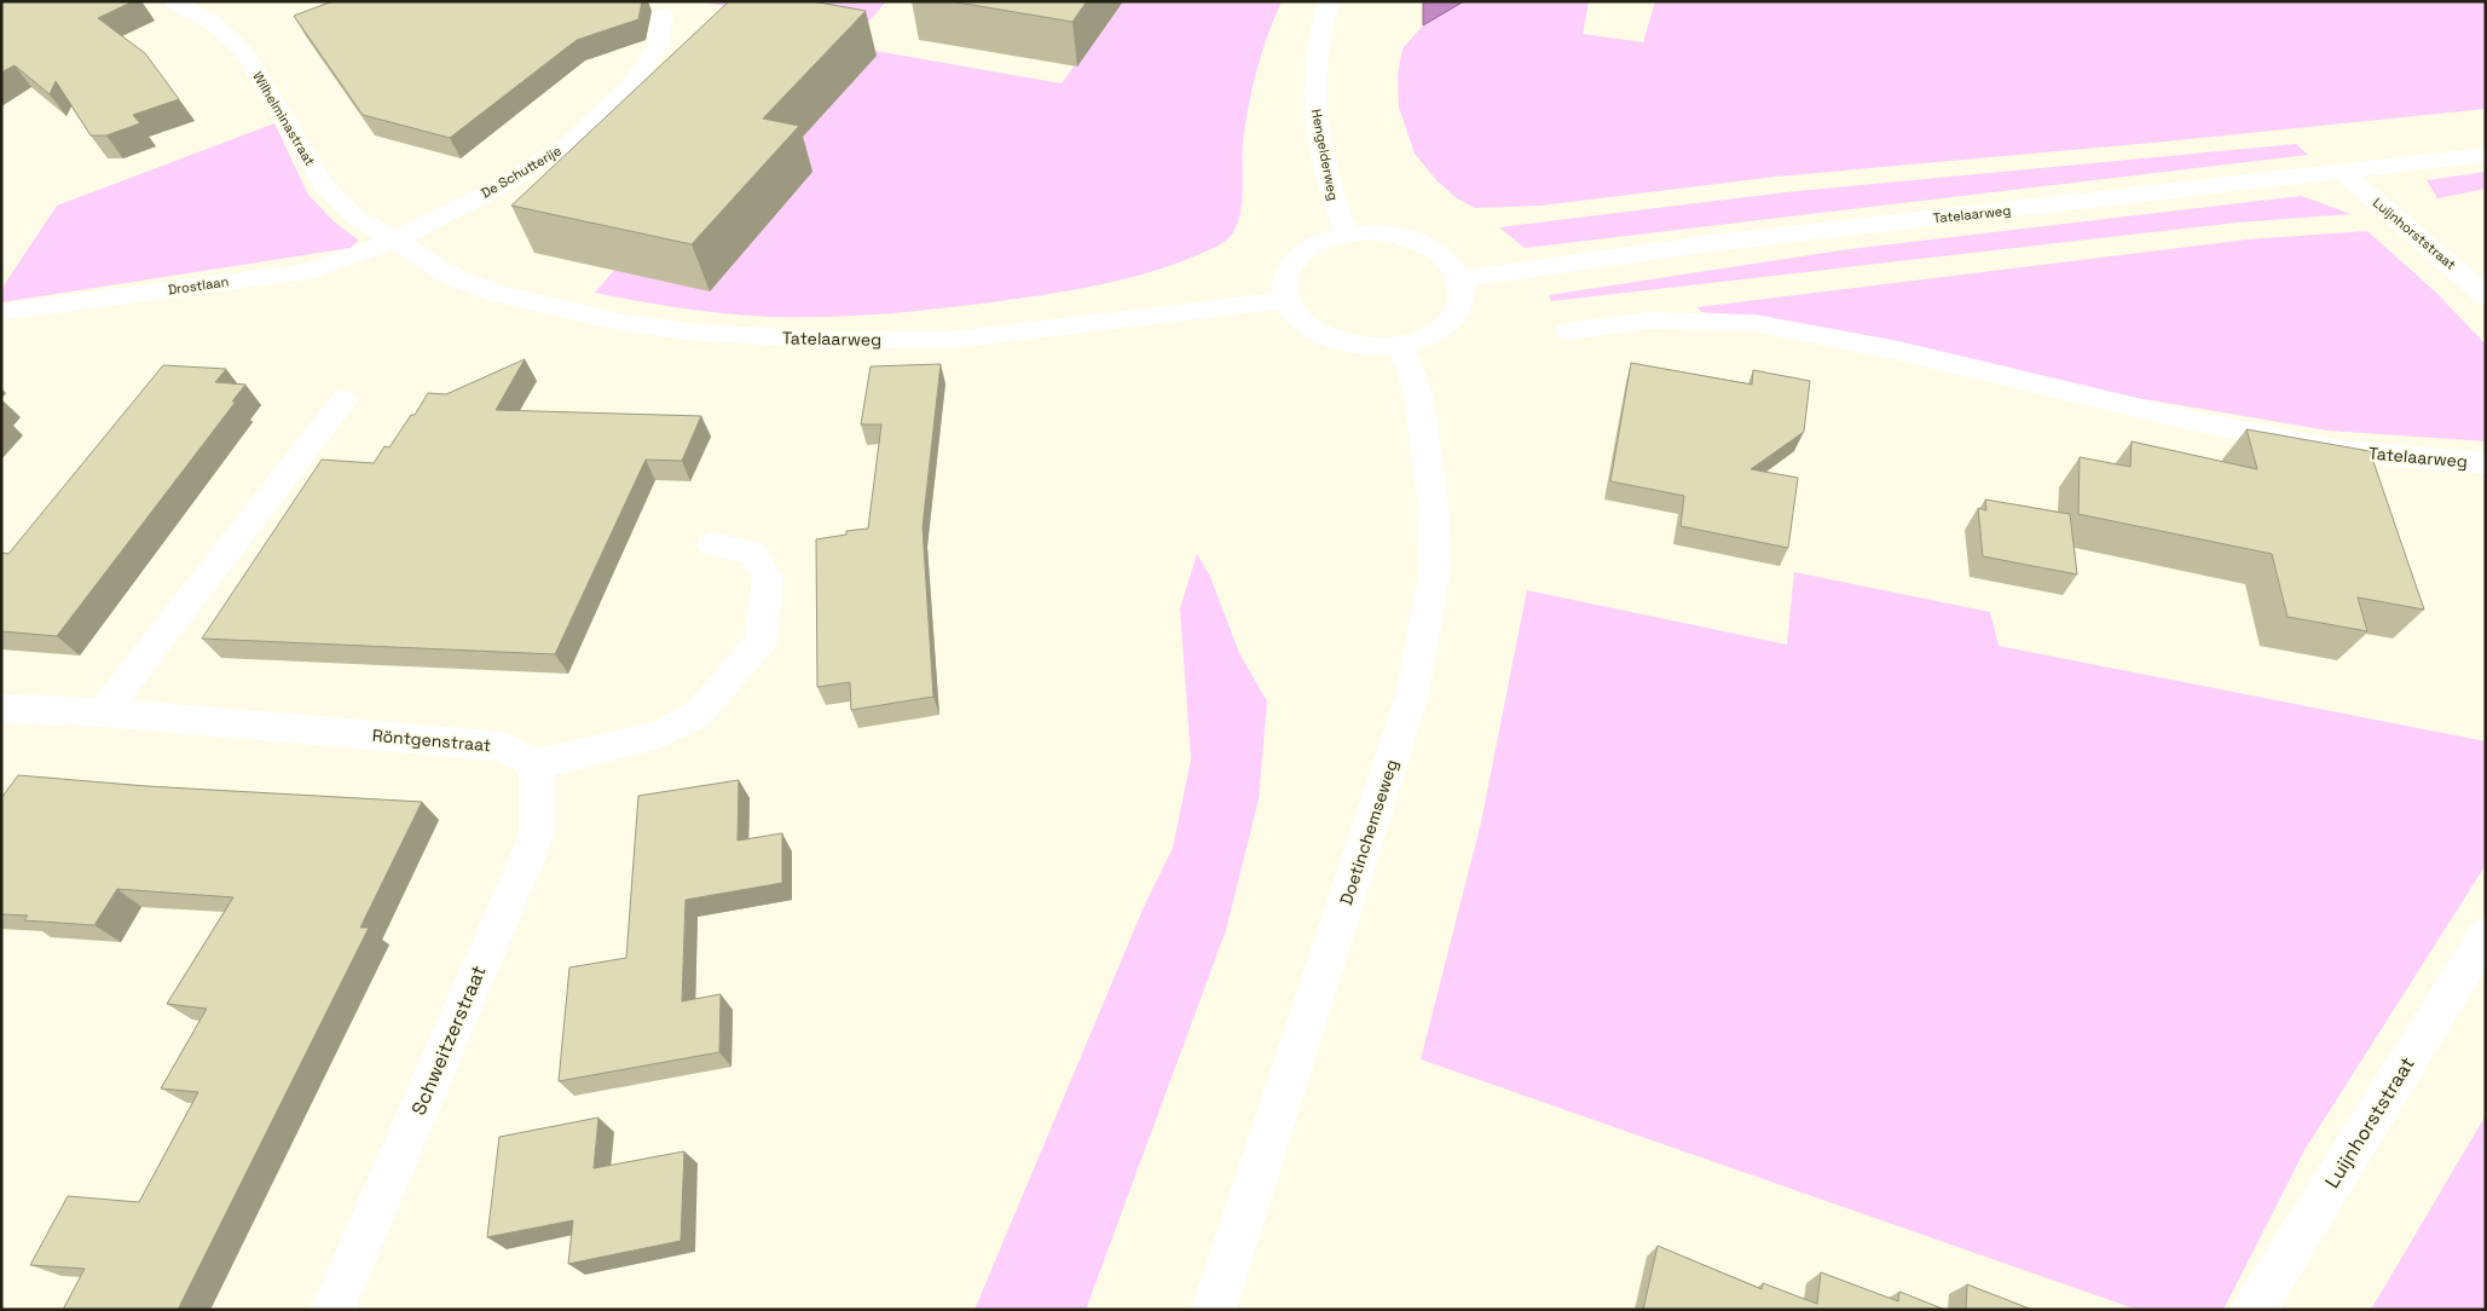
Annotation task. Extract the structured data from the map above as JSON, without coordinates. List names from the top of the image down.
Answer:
{
  "streets": {
    "street": [
      "Wilhelminastraat",
      "Hengelderweg",
      "De Schutterije",
      "Tatelaarweg",
      "Luijnhorststraat",
      "Drostlaan",
      "Röntgenstraat",
      "Doetinchemseweg",
      "Schweitzerstraat"
    ]
  },
  "crossings": [
    ["Wilhelminastraat", "De Schutterije"],
    ["Wilhelminastraat", "Tatelaarweg"],
    ["Wilhelminastraat", "Drostlaan"],
    ["Hengelderweg", "Tatelaarweg"],
    ["Hengelderweg", "Doetinchemseweg"],
    ["De Schutterije", "Tatelaarweg"],
    ["De Schutterije", "Drostlaan"],
    ["Tatelaarweg", "Luijnhorststraat"],
    ["Tatelaarweg", "Drostlaan"],
    ["Tatelaarweg", "Doetinchemseweg"],
    ["Röntgenstraat", "Schweitzerstraat"]
  ]
}
